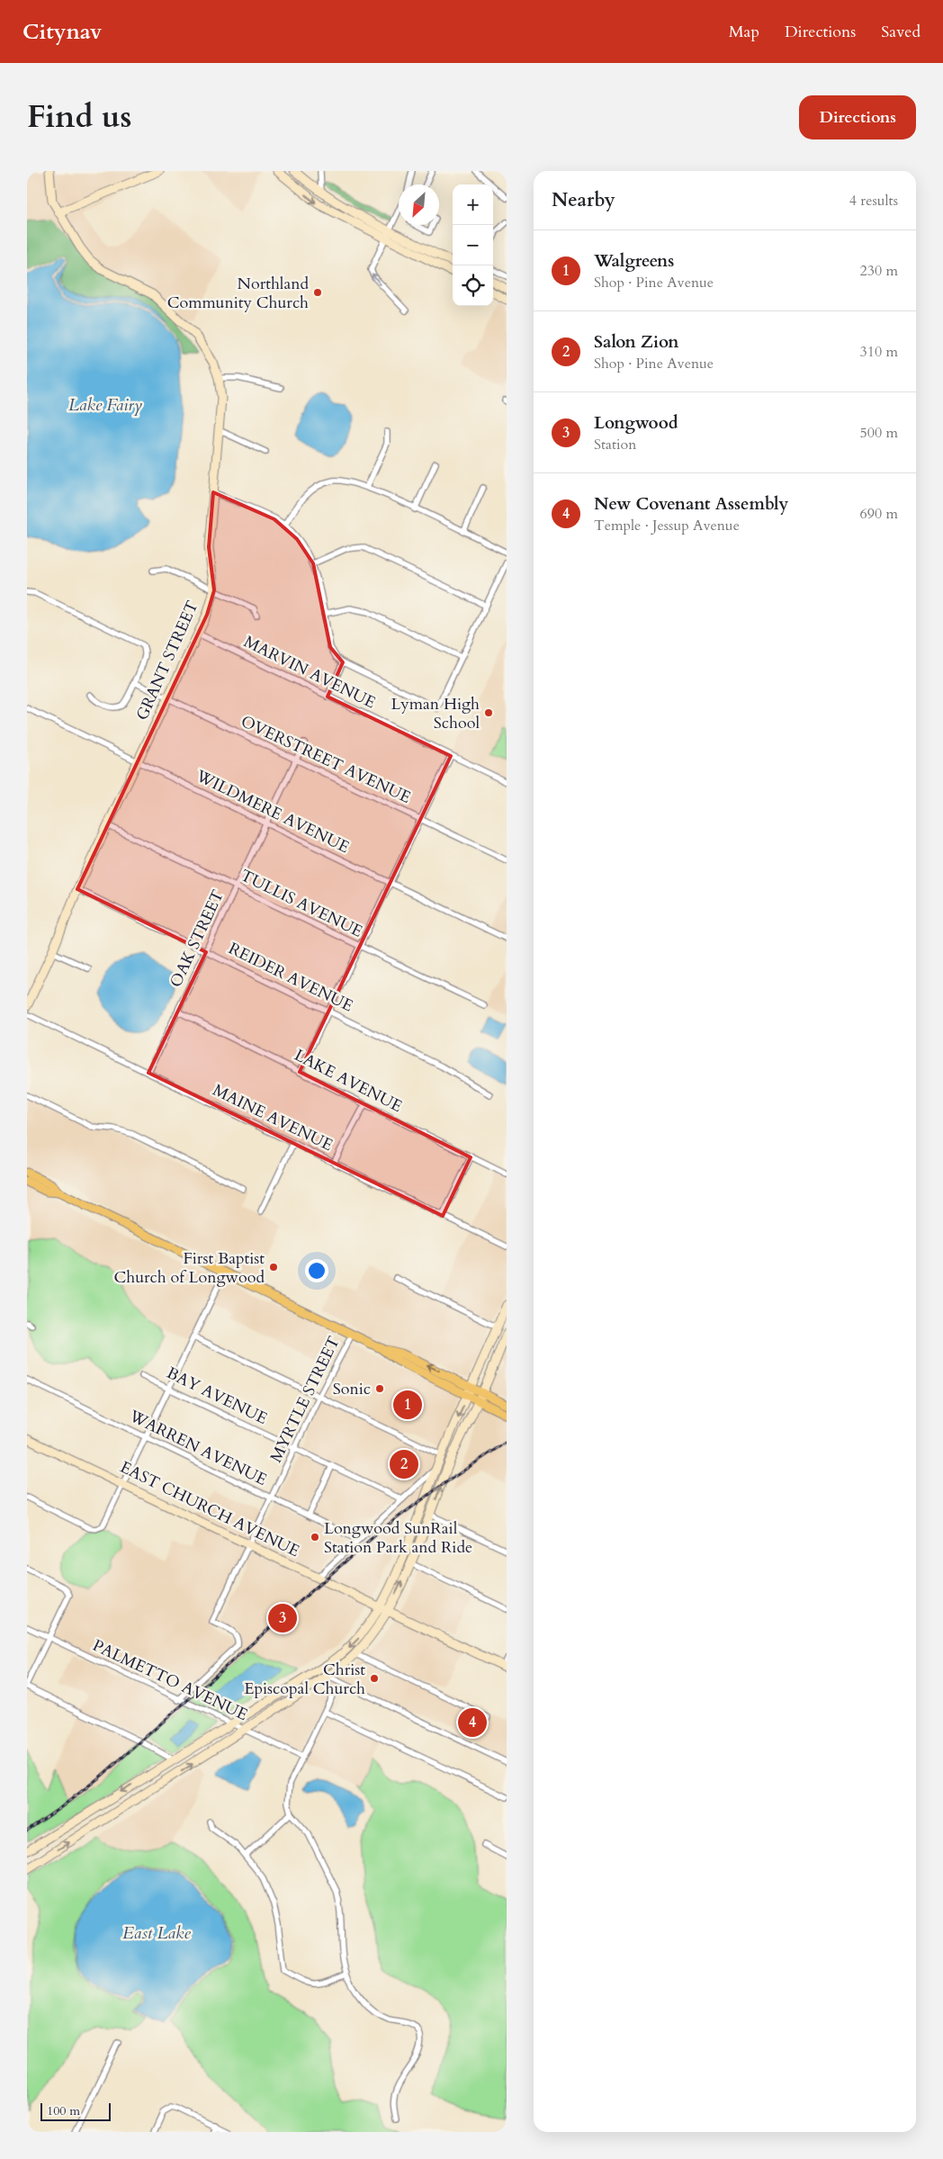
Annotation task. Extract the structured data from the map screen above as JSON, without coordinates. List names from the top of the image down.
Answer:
{
  "streets": {
    "main road": ["GRANT STREET", "EAST CHURCH AVENUE"],
    "street": [
      "MARVIN AVENUE",
      "OVERSTREET AVENUE",
      "WILDMERE AVENUE",
      "TULLIS AVENUE",
      "OAK STREET",
      "REIDER AVENUE",
      "LAKE AVENUE",
      "MAINE AVENUE",
      "BAY AVENUE",
      "MYRTLE STREET",
      "WARREN AVENUE",
      "PALMETTO AVENUE"
    ]
  },
  "crossings": [
    ["GRANT STREET", "MARVIN AVENUE"],
    ["GRANT STREET", "OVERSTREET AVENUE"],
    ["GRANT STREET", "WILDMERE AVENUE"],
    ["GRANT STREET", "TULLIS AVENUE"],
    ["GRANT STREET", "REIDER AVENUE"],
    ["OVERSTREET AVENUE", "OAK STREET"],
    ["WILDMERE AVENUE", "OAK STREET"],
    ["TULLIS AVENUE", "OAK STREET"],
    ["OAK STREET", "REIDER AVENUE"],
    ["OAK STREET", "LAKE AVENUE"],
    ["OAK STREET", "MAINE AVENUE"],
    ["BAY AVENUE", "MYRTLE STREET"],
    ["MYRTLE STREET", "WARREN AVENUE"],
    ["MYRTLE STREET", "EAST CHURCH AVENUE"],
    ["MYRTLE STREET", "PALMETTO AVENUE"]
  ],
  "water": ["Lake Fairy", "East Lake"],
  "places": [
    "Northland Community Church",
    "Lyman High School",
    "First Baptist Church of Longwood",
    "Sonic",
    "Longwood SunRail Station Park and Ride",
    "Christ Episcopal Church"
  ],
  "scale_bar": "100 m",
  "north": "bottom left",
  "page": {
    "header": "Citynav",
    "nav": ["Map", "Directions", "Saved"],
    "title": "Find us",
    "buttons": "Directions",
    "heading": ["Nearby", "4 results"],
    "map_buttons": ["+", "−"],
    "list": [
      {
        "mark": "1",
        "name": "Walgreens",
        "note": "Shop · Pine Avenue",
        "value": "230 m"
      },
      {
        "mark": "2",
        "name": "Salon Zion",
        "note": "Shop · Pine Avenue",
        "value": "310 m"
      },
      {
        "mark": "3",
        "name": "Longwood",
        "note": "Station",
        "value": "500 m"
      },
      {
        "mark": "4",
        "name": "New Covenant Assembly",
        "note": "Temple · Jessup Avenue",
        "value": "690 m"
      }
    ],
    "pins": [
      "1",
      "2",
      "3",
      "4"
    ],
    "scale": "100 m"
  }
}
